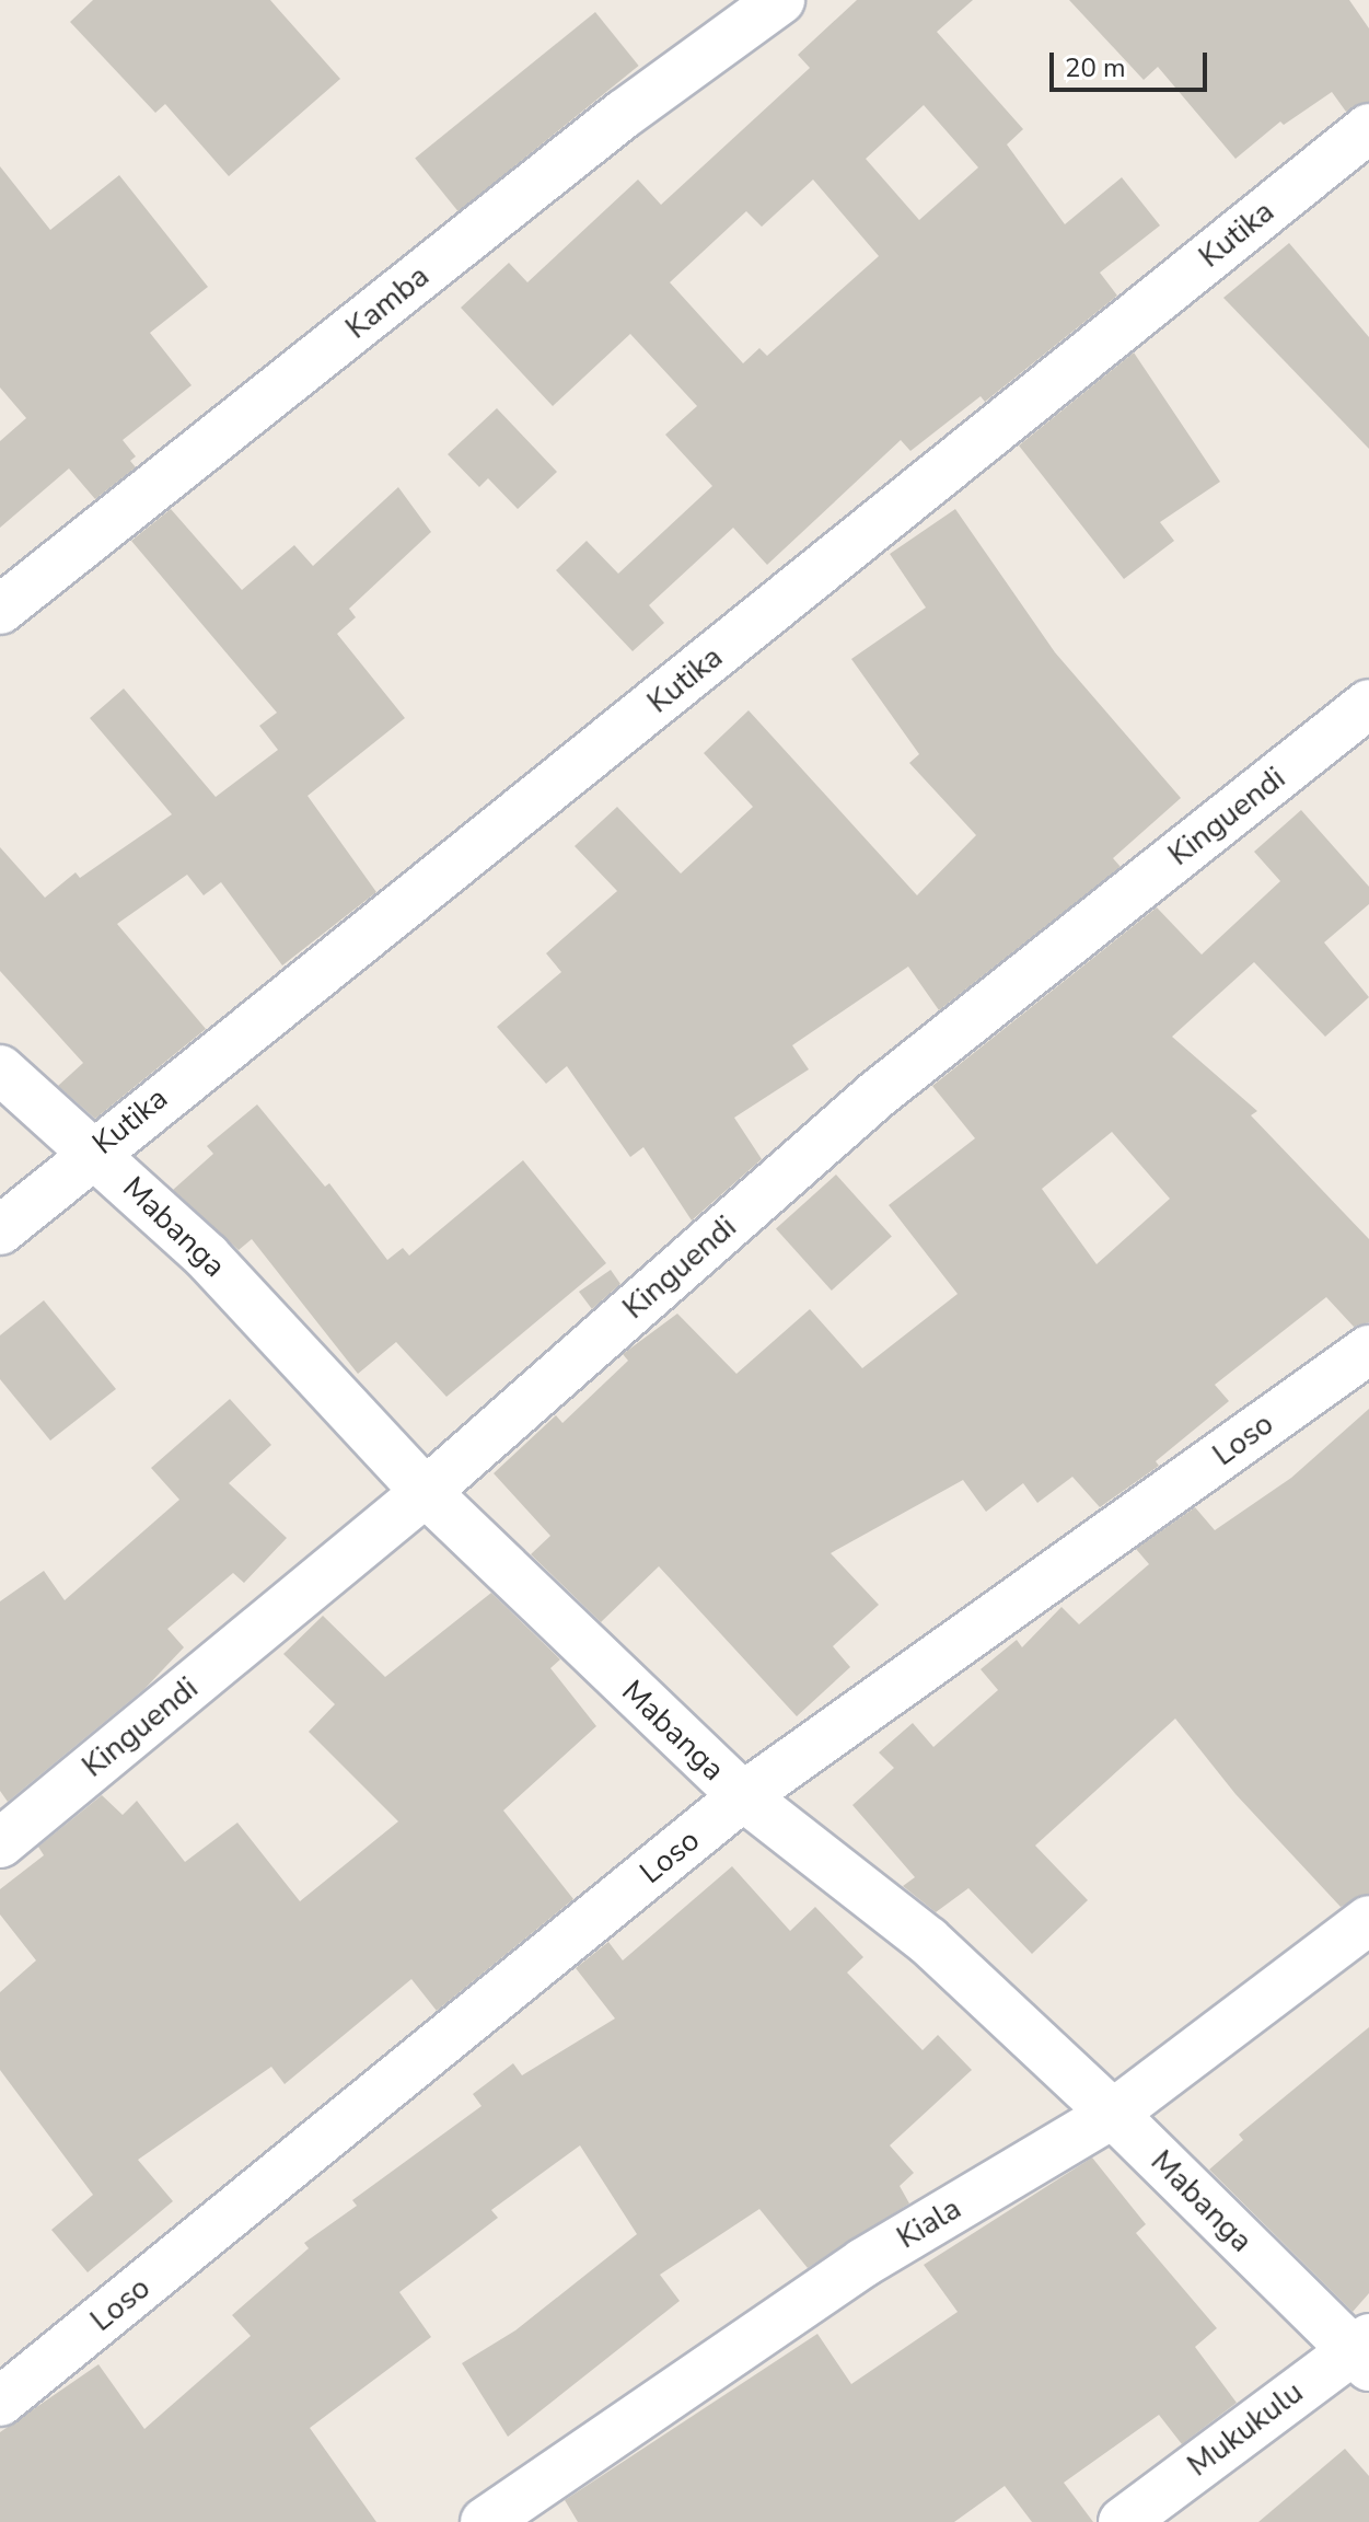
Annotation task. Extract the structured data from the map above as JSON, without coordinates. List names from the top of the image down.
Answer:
{
  "streets": {
    "street": [
      "Kutika",
      "Kamba",
      "Kinguendi",
      "Mabanga",
      "Loso",
      "Kiala",
      "Mukukulu"
    ]
  },
  "crossings": [
    ["Kutika", "Mabanga"],
    ["Kinguendi", "Mabanga"],
    ["Mabanga", "Loso"],
    ["Mabanga", "Kiala"],
    ["Mabanga", "Mukukulu"]
  ],
  "scale_bar": "20 m"
}
